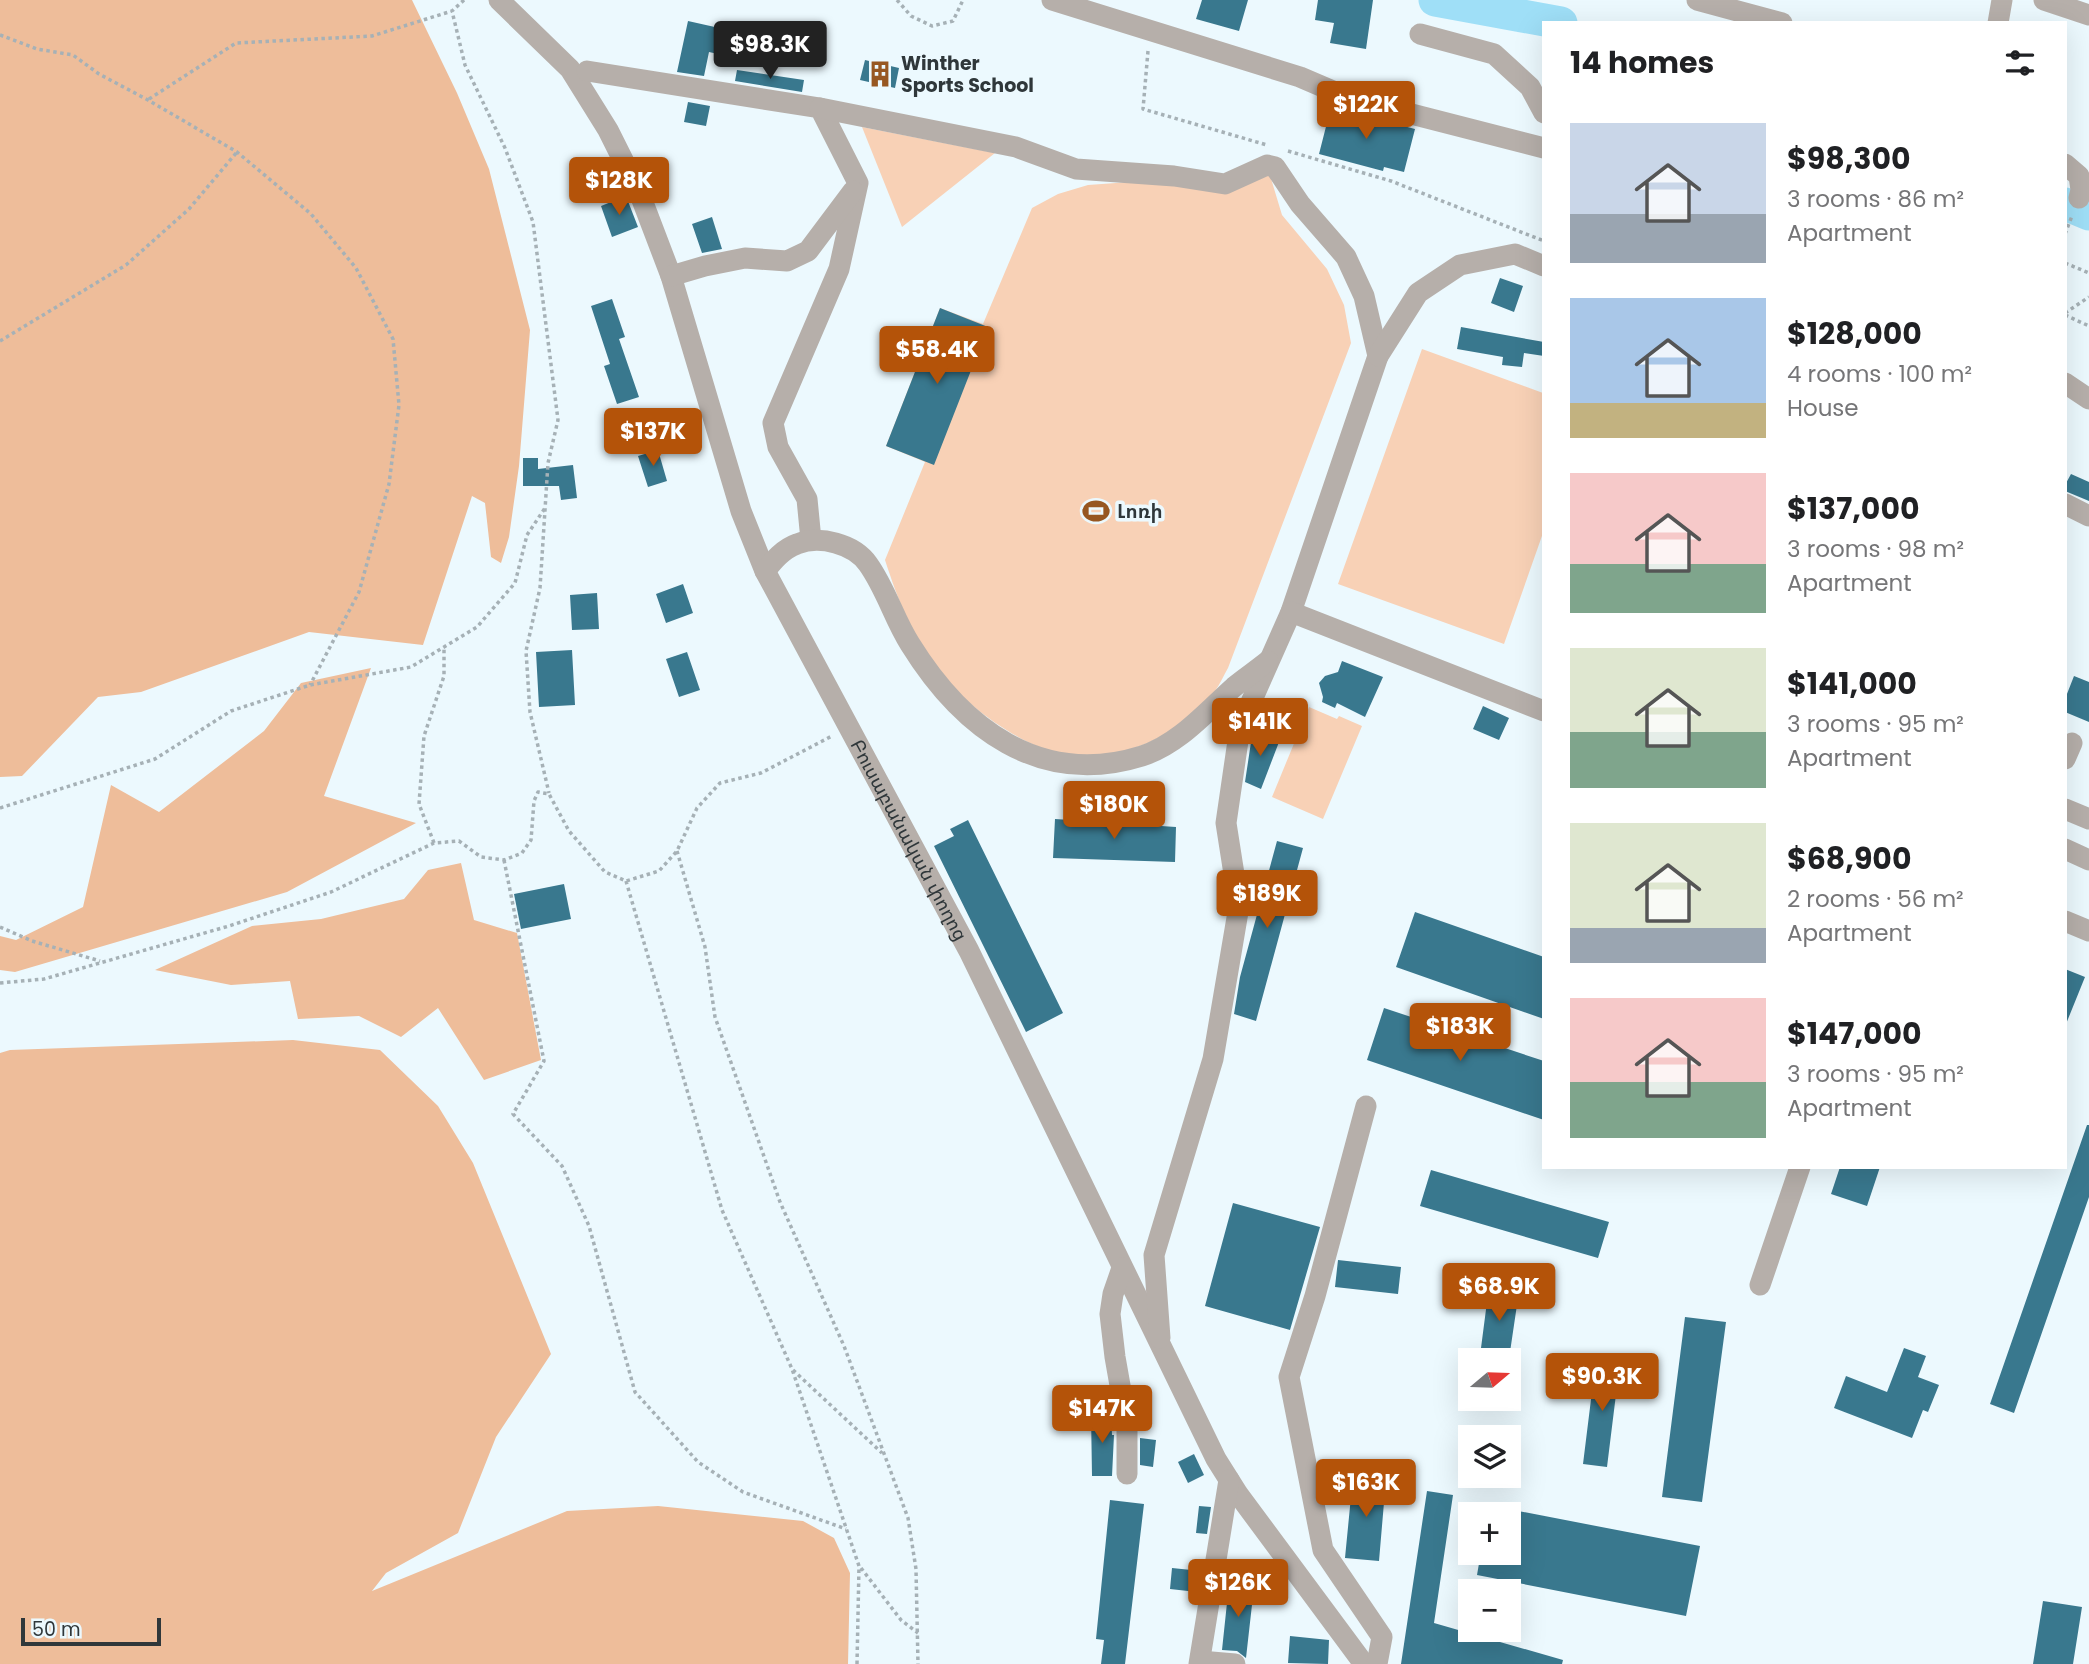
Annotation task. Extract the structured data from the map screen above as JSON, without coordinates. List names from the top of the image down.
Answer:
{
  "streets": {
    "street": ["Բուսաբանական փողոց"]
  },
  "places": {
    "building": ["Winther Sports School"],
    "sports": ["Լոռի"]
  },
  "scale_bar": "50 m",
  "north": "right",
  "page": {
    "price": [
      "$98.3K",
      "$122K",
      "$128K",
      "$58.4K",
      "$137K",
      "$141K",
      "$180K",
      "$189K",
      "$183K",
      "$68.9K",
      "$90.3K",
      "$147K",
      "$163K",
      "$126K"
    ],
    "heading": "14 homes",
    "list": [
      {
        "name": "$98,300",
        "note": "3 rooms · 86 m² · Apartment"
      },
      {
        "name": "$128,000",
        "note": "4 rooms · 100 m² · House"
      },
      {
        "name": "$137,000",
        "note": "3 rooms · 98 m² · Apartment"
      },
      {
        "name": "$141,000",
        "note": "3 rooms · 95 m² · Apartment"
      },
      {
        "name": "$68,900",
        "note": "2 rooms · 56 m² · Apartment"
      },
      {
        "name": "$147,000",
        "note": "3 rooms · 95 m² · Apartment"
      }
    ],
    "map_buttons": ["+", "−"],
    "scale": "50 m"
  }
}
